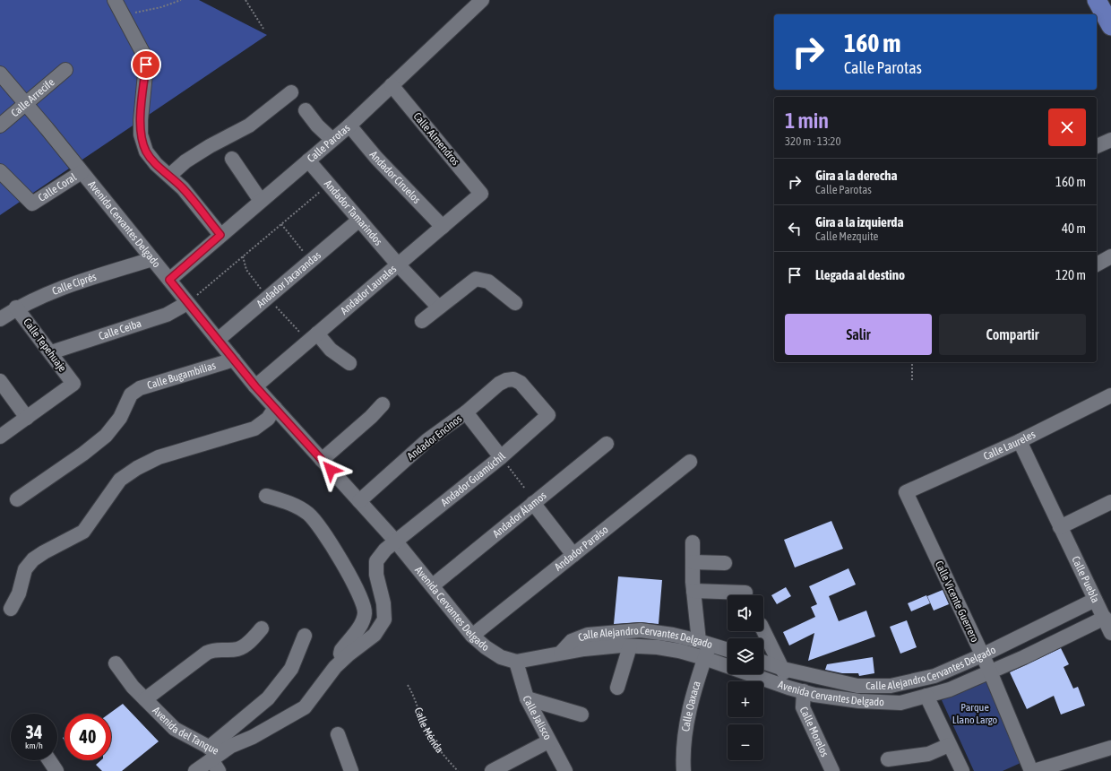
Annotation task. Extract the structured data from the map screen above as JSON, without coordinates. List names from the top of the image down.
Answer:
{
  "streets": {
    "street": [
      "Calle Arrecife",
      "Calle Almendros",
      "Calle Parotas",
      "Andador Ciruelos",
      "Calle Coral",
      "Andador Tamarindos",
      "Avenida Cervantes Delgado",
      "Andador Jacarandas",
      "Calle Ciprés",
      "Andador Laureles",
      "Calle Ceiba",
      "Calle Tepehuaje",
      "Calle Bugambilias",
      "Andador Encinos",
      "Calle Laureles",
      "Andador Guamúchil",
      "Andador Álamos",
      "Andador Paraíso",
      "Calle Puebla",
      "Calle Vicente Guerrero",
      "Calle Alejandro Cervantes Delgado",
      "Calle Oaxaca",
      "Calle Jalisco",
      "Avenida del Tanque",
      "Calle Morelos"
    ],
    "path": ["Calle Mérida"]
  },
  "crossings": [
    ["Calle Arrecife", "Avenida Cervantes Delgado"],
    ["Calle Almendros", "Calle Parotas"],
    ["Calle Almendros", "Andador Laureles"],
    ["Calle Parotas", "Andador Ciruelos"],
    ["Calle Parotas", "Andador Tamarindos"],
    ["Calle Parotas", "Avenida Cervantes Delgado"],
    ["Andador Ciruelos", "Andador Laureles"],
    ["Calle Coral", "Avenida Cervantes Delgado"],
    ["Andador Tamarindos", "Andador Jacarandas"],
    ["Andador Tamarindos", "Andador Laureles"],
    ["Avenida Cervantes Delgado", "Andador Jacarandas"],
    ["Avenida Cervantes Delgado", "Calle Ciprés"],
    ["Avenida Cervantes Delgado", "Andador Laureles"],
    ["Avenida Cervantes Delgado", "Calle Ceiba"],
    ["Avenida Cervantes Delgado", "Calle Bugambilias"],
    ["Avenida Cervantes Delgado", "Andador Encinos"],
    ["Avenida Cervantes Delgado", "Andador Guamúchil"],
    ["Avenida Cervantes Delgado", "Andador Álamos"],
    ["Avenida Cervantes Delgado", "Andador Paraíso"],
    ["Avenida Cervantes Delgado", "Calle Puebla"],
    ["Avenida Cervantes Delgado", "Calle Vicente Guerrero"],
    ["Avenida Cervantes Delgado", "Calle Alejandro Cervantes Delgado"],
    ["Avenida Cervantes Delgado", "Calle Oaxaca"],
    ["Avenida Cervantes Delgado", "Calle Jalisco"],
    ["Avenida Cervantes Delgado", "Avenida del Tanque"],
    ["Avenida Cervantes Delgado", "Calle Morelos"],
    ["Calle Ciprés", "Calle Tepehuaje"],
    ["Calle Ceiba", "Calle Tepehuaje"],
    ["Andador Encinos", "Andador Guamúchil"],
    ["Calle Laureles", "Calle Puebla"],
    ["Calle Laureles", "Calle Vicente Guerrero"],
    ["Andador Guamúchil", "Avenida del Tanque"],
    ["Calle Puebla", "Calle Alejandro Cervantes Delgado"],
    ["Calle Vicente Guerrero", "Calle Alejandro Cervantes Delgado"],
    ["Calle Alejandro Cervantes Delgado", "Calle Oaxaca"]
  ],
  "parks": ["Parque Llano Largo"],
  "page": {
    "turn": ["160 m", "Calle Parotas"],
    "heading": ["1 min", "320 m · 13:20"],
    "list": [
      {
        "name": "Gira a la derecha",
        "note": "Calle Parotas",
        "value": "160 m"
      },
      {
        "name": "Gira a la izquierda",
        "note": "Calle Mezquite",
        "value": "40 m"
      },
      {
        "name": "Llegada al destino",
        "value": "120 m"
      }
    ],
    "buttons": ["Salir", "Compartir"],
    "map_buttons": ["+", "−"],
    "speed": "34 km/h",
    "limit": "40"
  }
}
